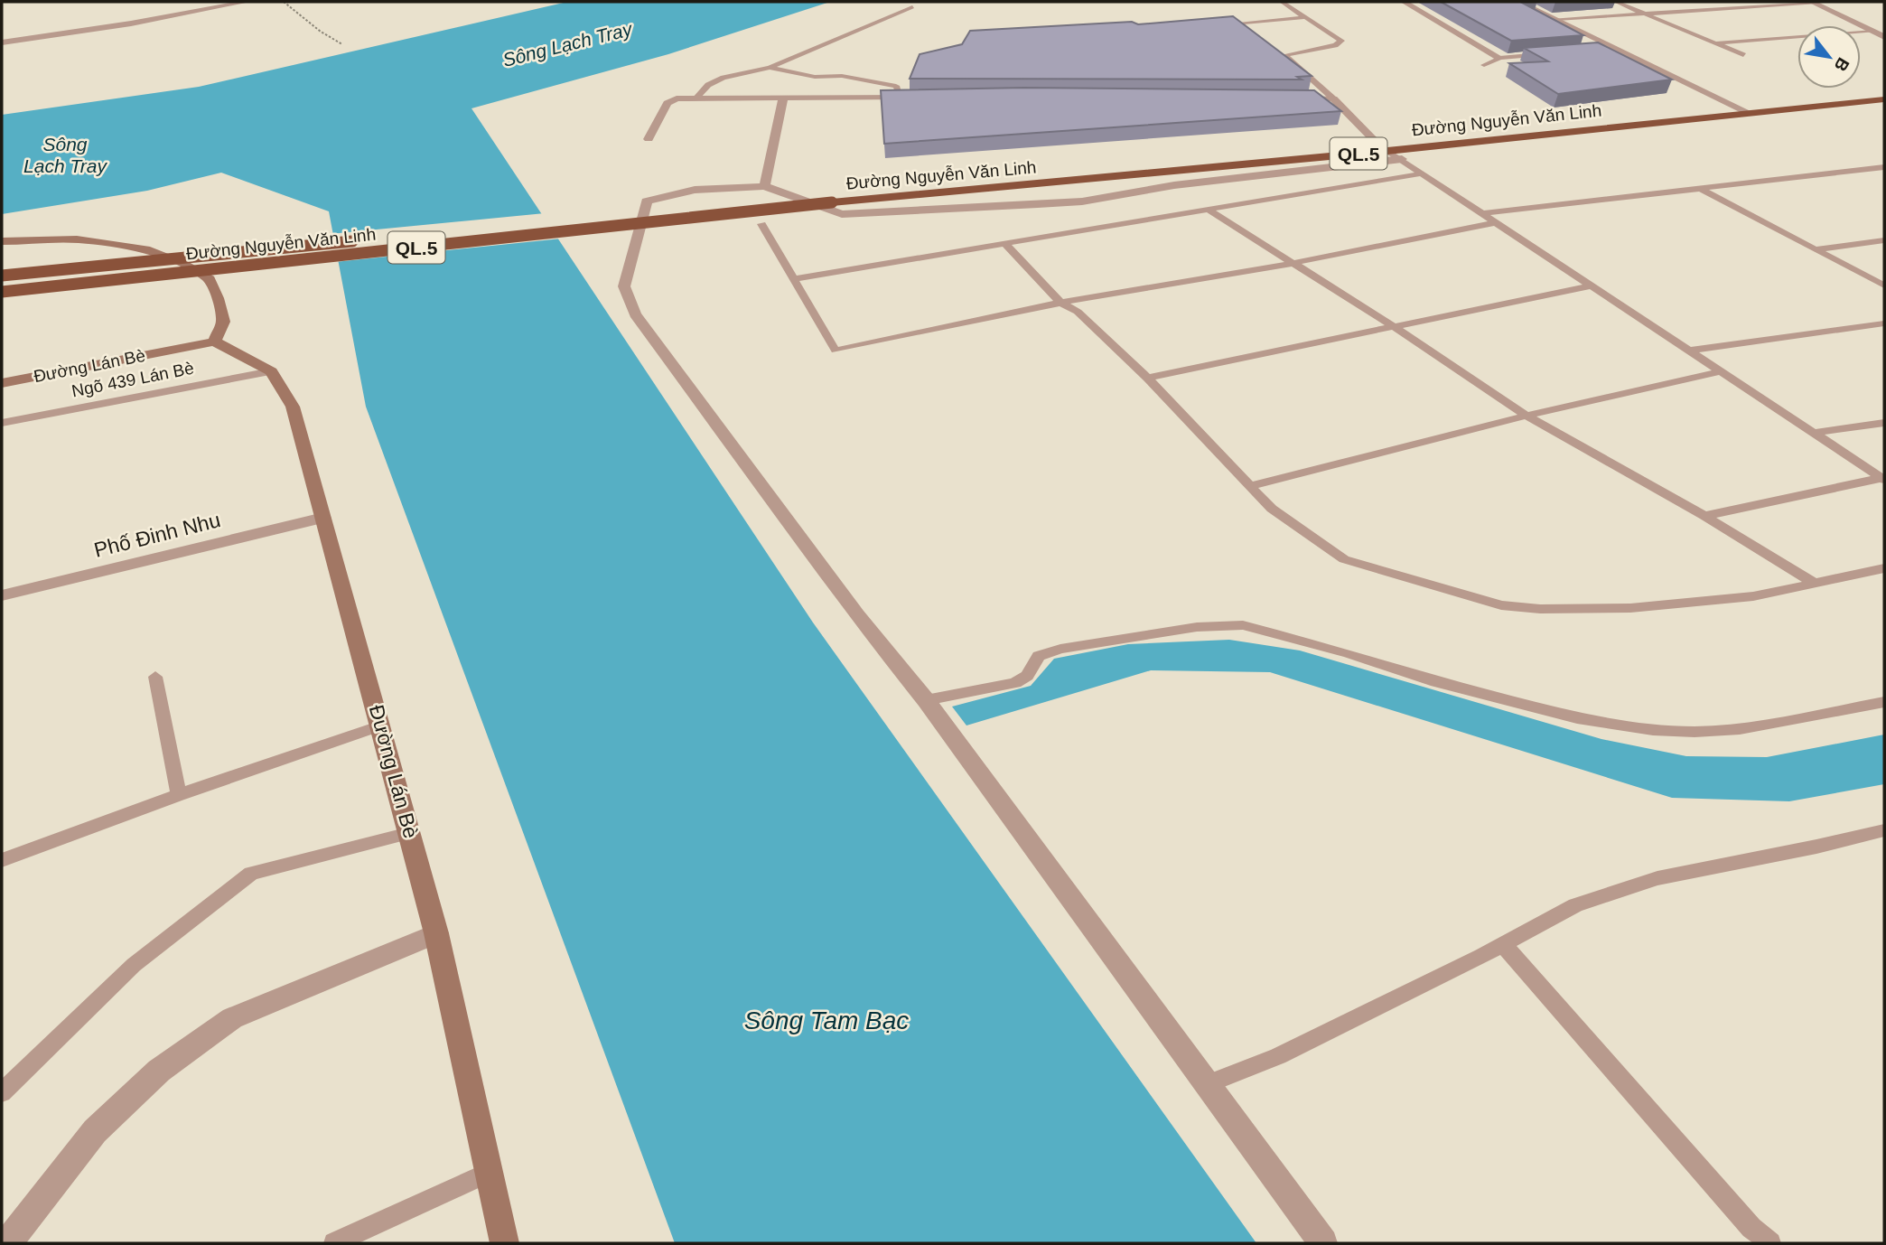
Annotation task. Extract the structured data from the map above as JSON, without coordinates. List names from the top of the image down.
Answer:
{
  "streets": {
    "highway": ["Đường Nguyễn Văn Linh", "QL.5"],
    "main road": ["Đường Lán Bè"],
    "street": ["Phố Đinh Nhu"],
    "lane": ["Ngõ 439 Lán Bè"]
  },
  "crossings": [
    ["Đường Lán Bè", "Ngõ 439 Lán Bè"],
    ["Đường Lán Bè", "Phố Đinh Nhu"]
  ],
  "water": ["Sông Lạch Tray", "Sông Tam Bạc"],
  "north": "bottom right"
}
